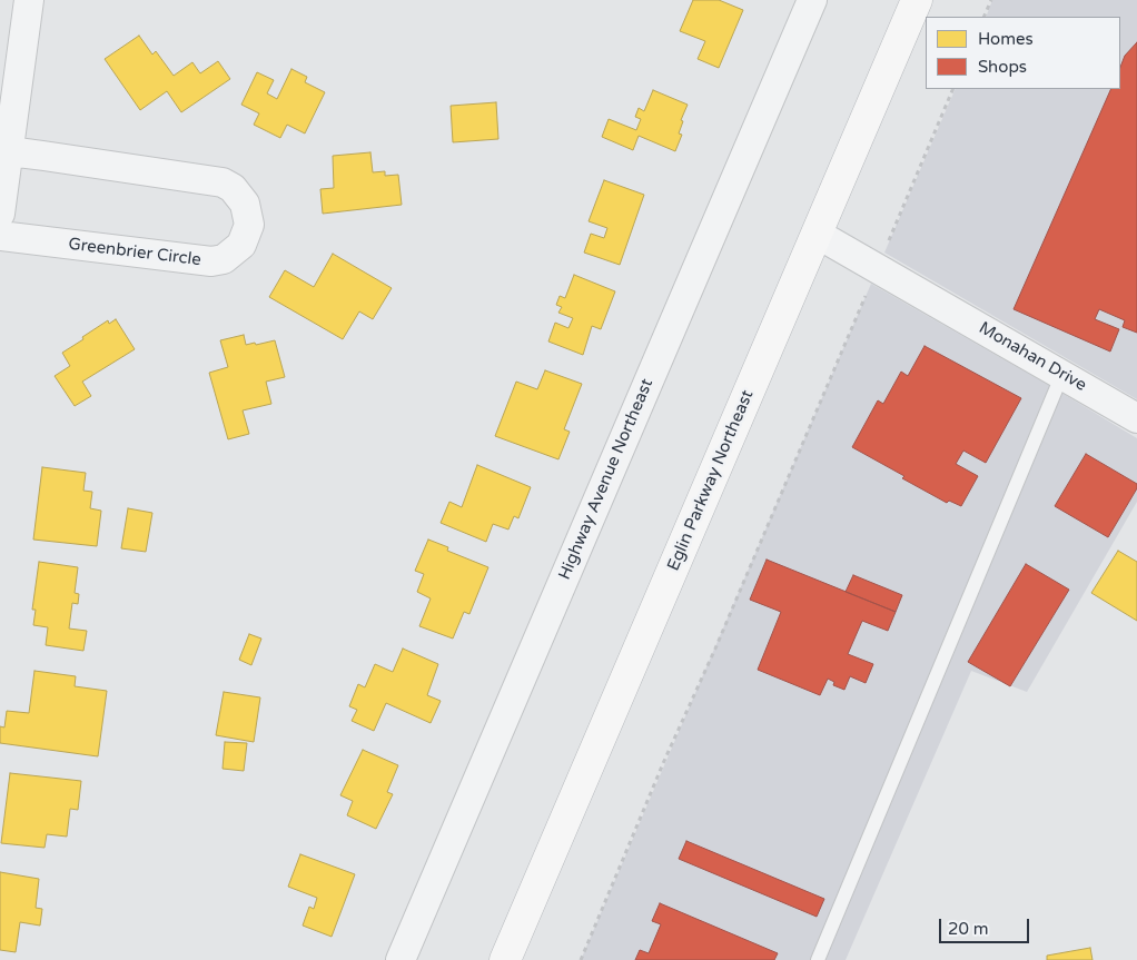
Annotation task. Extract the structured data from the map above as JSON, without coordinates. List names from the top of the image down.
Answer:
{
  "streets": {
    "highway": ["Eglin Parkway Northeast"],
    "street": ["Greenbrier Circle", "Monahan Drive", "Highway Avenue Northeast"]
  },
  "crossings": [
    ["Monahan Drive", "Eglin Parkway Northeast"]
  ],
  "legend": ["Homes", "Shops"],
  "scale_bar": "20 m"
}
